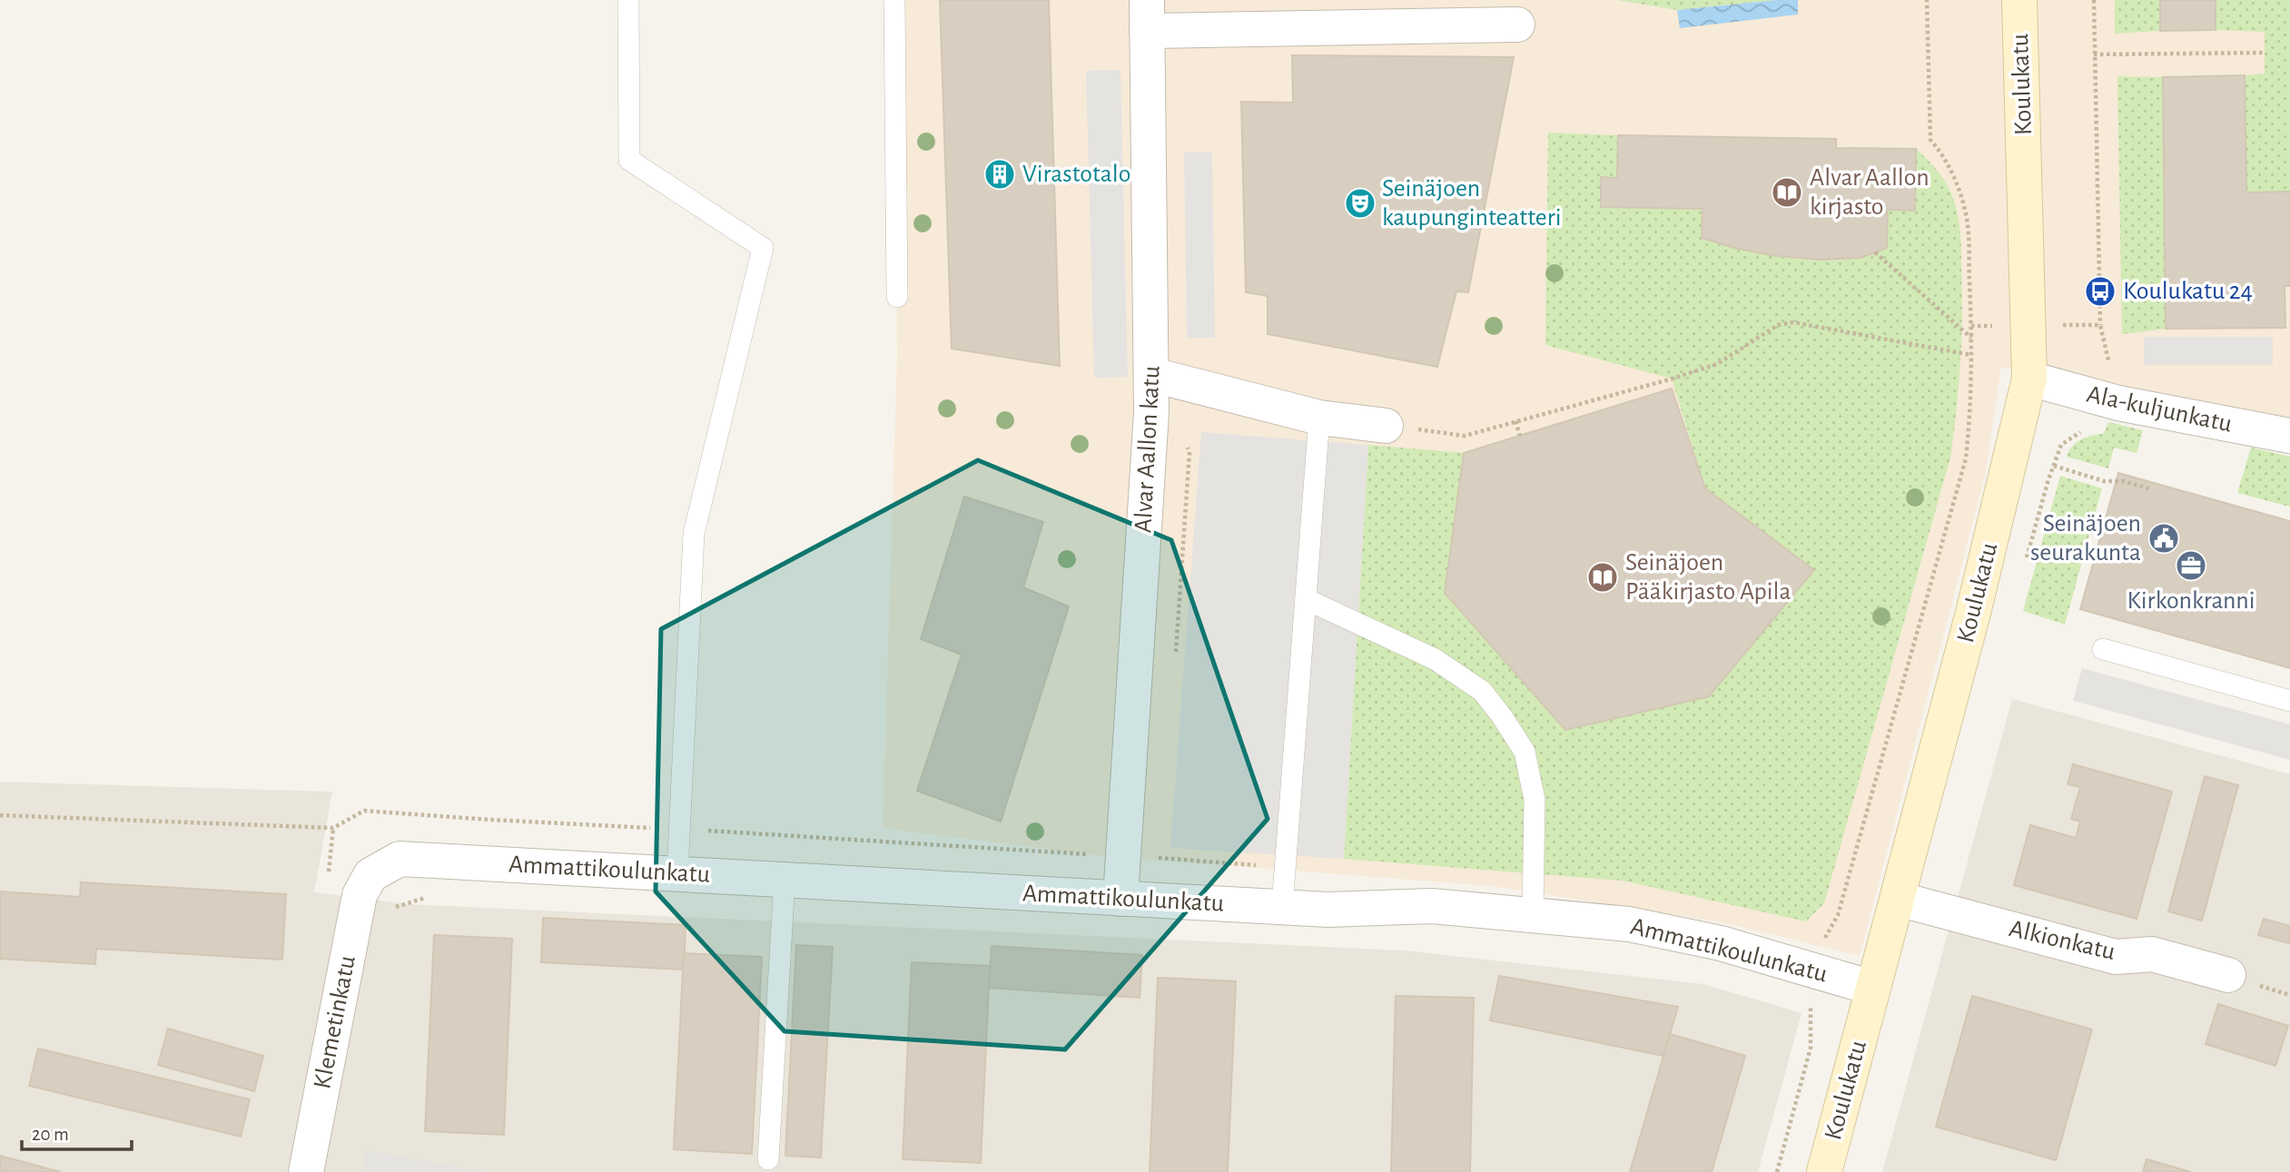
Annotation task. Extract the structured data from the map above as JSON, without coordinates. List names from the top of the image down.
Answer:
{
  "streets": {
    "street": [
      "Koulukatu",
      "Ala-kuljunkatu",
      "Alvar Aallon katu",
      "Ammattikoulunkatu",
      "Alkionkatu",
      "Klemetinkatu"
    ]
  },
  "crossings": [
    ["Koulukatu", "Ala-kuljunkatu"],
    ["Koulukatu", "Ammattikoulunkatu"],
    ["Koulukatu", "Alkionkatu"],
    ["Alvar Aallon katu", "Ammattikoulunkatu"],
    ["Ammattikoulunkatu", "Klemetinkatu"]
  ],
  "places": {
    "building": ["Virastotalo"],
    "library": ["Alvar Aallon kirjasto", "Seinäjoen Pääkirjasto Apila"],
    "theatre": ["Seinäjoen kaupunginteatteri"],
    "bus stop": ["Koulukatu 24"],
    "public building": ["Seinäjoen seurakunta"],
    "office": ["Kirkonkranni"]
  },
  "scale_bar": "20 m"
}
